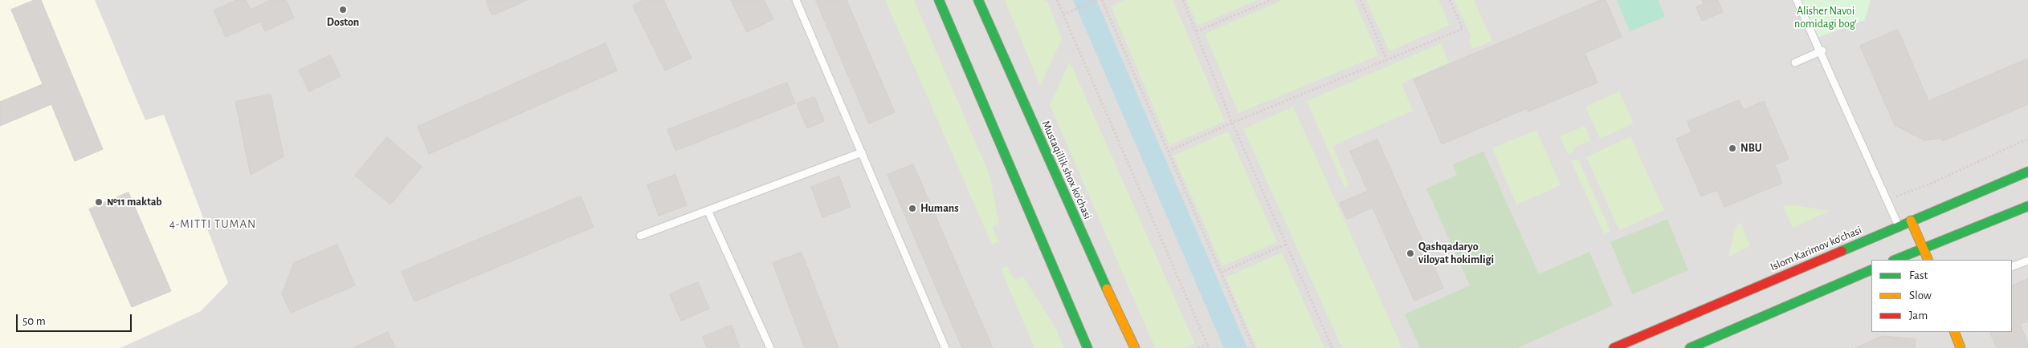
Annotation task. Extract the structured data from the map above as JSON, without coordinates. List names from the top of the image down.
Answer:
{
  "streets": {
    "main road": ["Mustaqillik shox ko'chasi", "Islom Karimov ko‘chasi"]
  },
  "districts": ["4-MITTI TUMAN"],
  "parks": ["Alisher Navoi nomidagi bog'"],
  "places": [
    "Doston",
    "NBU",
    "№11 maktab",
    "Humans",
    "Qashqadaryo viloyat hokimligi"
  ],
  "legend": ["Fast", "Slow", "Jam"],
  "scale_bar": "50 m"
}
